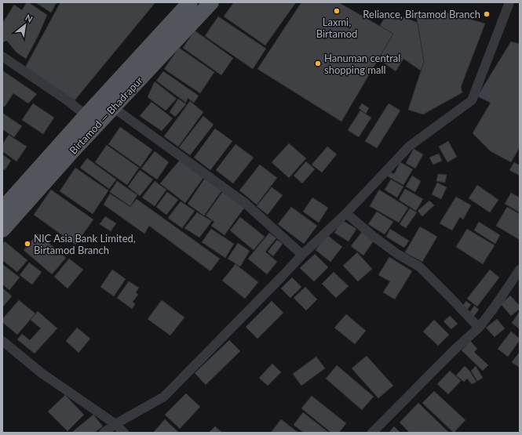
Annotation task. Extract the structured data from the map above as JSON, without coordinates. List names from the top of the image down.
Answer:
{
  "streets": {
    "main road": ["Birtamod — Bhadrapur"]
  },
  "places": [
    "Laxmi, Birtamod",
    "Reliance, Birtamod Branch",
    "Hanuman central shopping mall",
    "NIC Asia Bank Limited, Birtamod Branch"
  ],
  "north": "top right"
}
